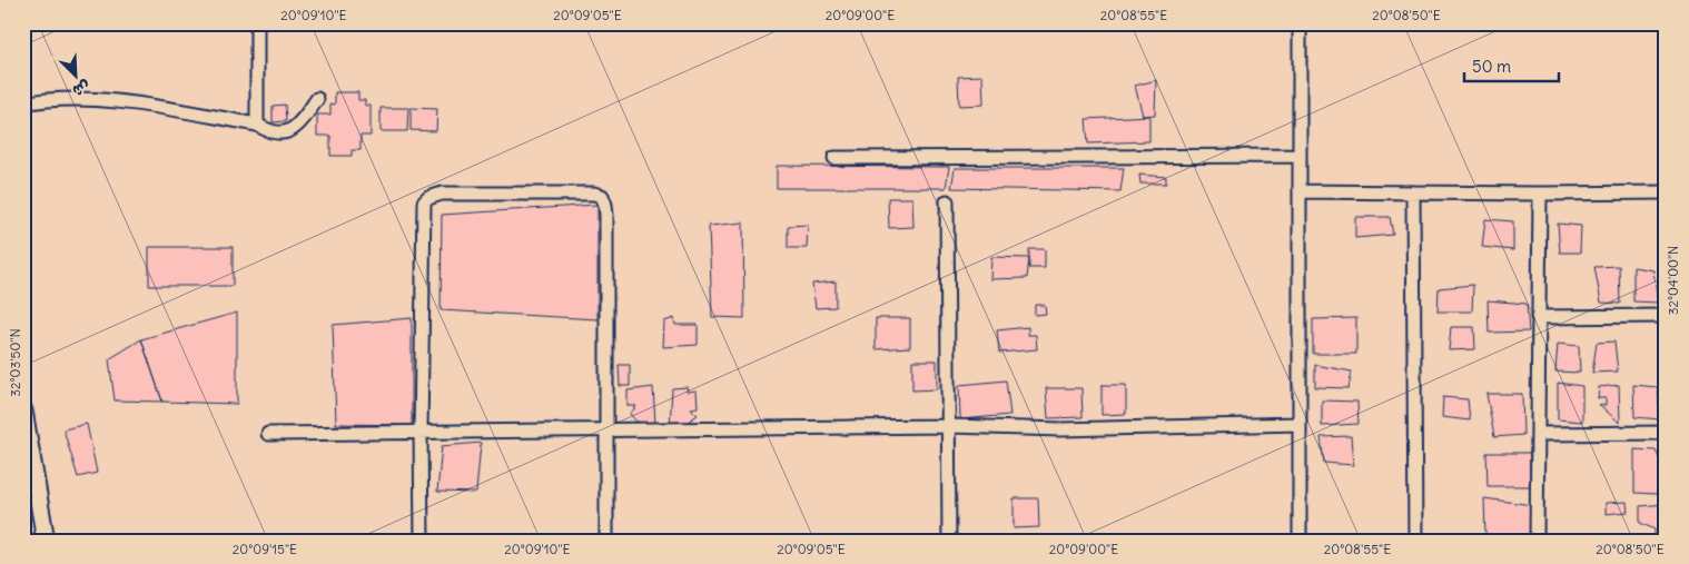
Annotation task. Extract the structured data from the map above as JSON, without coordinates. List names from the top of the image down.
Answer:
{
  "scale_bar": "50 m",
  "north": "bottom right",
  "coordinates": [
    "20°09'10\"E",
    "20°09'05\"E",
    "20°09'00\"E",
    "20°08'55\"E",
    "20°08'50\"E",
    "32°04'00\"N",
    "32°03'50\"N",
    "20°09'15\"E"
  ]
}
